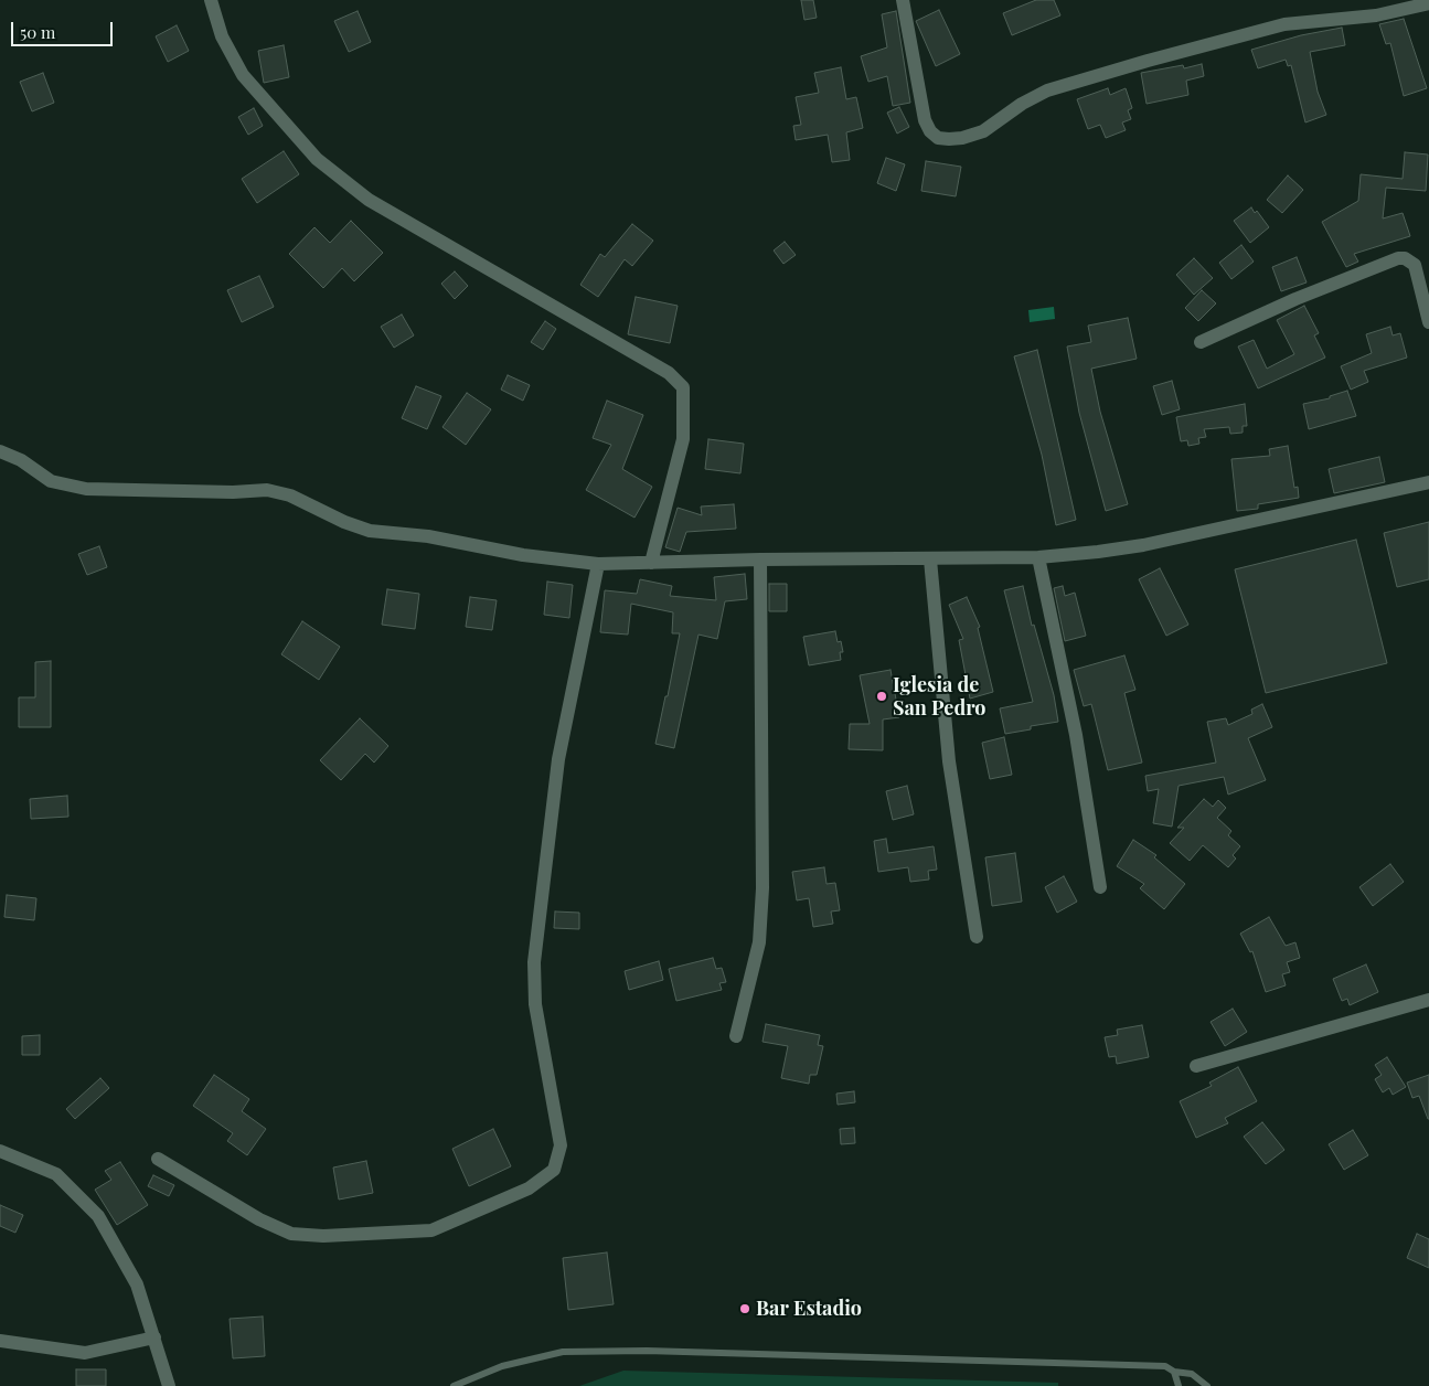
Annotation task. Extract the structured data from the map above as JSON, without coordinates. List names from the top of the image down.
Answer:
{
  "places": ["Iglesia de San Pedro", "Bar Estadio"],
  "scale_bar": "50 m"
}
